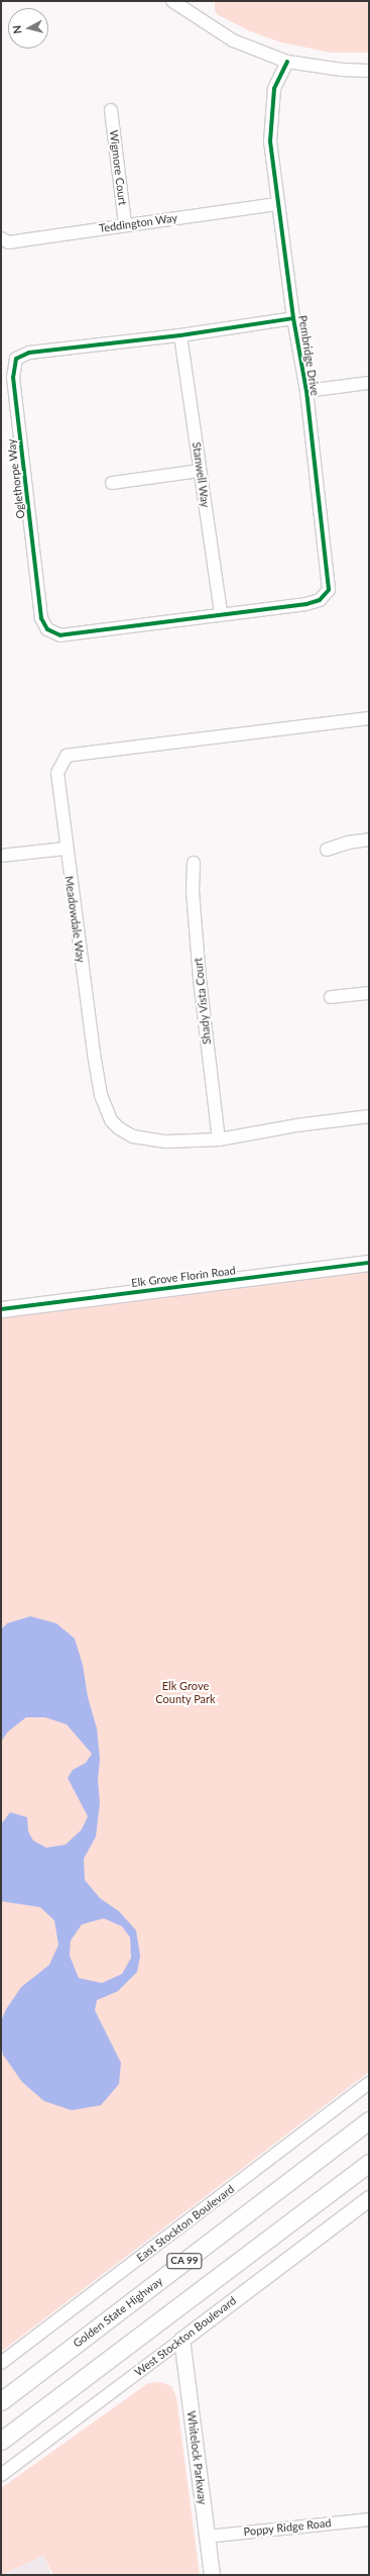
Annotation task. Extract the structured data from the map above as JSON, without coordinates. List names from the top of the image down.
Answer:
{
  "streets": {
    "highway": ["CA 99", "Golden State Highway"],
    "main road": ["Elk Grove Florin Road", "West Stockton Boulevard", "Whitelock Parkway"],
    "street": [
      "Wigmore Court",
      "Teddington Way",
      "Pembridge Drive",
      "Stanwell Way",
      "Oglethorpe Way",
      "Meadowdale Way",
      "Shady Vista Court",
      "East Stockton Boulevard",
      "Poppy Ridge Road"
    ]
  },
  "crossings": [
    ["Wigmore Court", "Teddington Way"],
    ["Teddington Way", "Pembridge Drive"],
    ["Pembridge Drive", "Stanwell Way"],
    ["Pembridge Drive", "Oglethorpe Way"],
    ["Stanwell Way", "Oglethorpe Way"],
    ["Meadowdale Way", "Shady Vista Court"],
    ["West Stockton Boulevard", "Whitelock Parkway"],
    ["Whitelock Parkway", "Poppy Ridge Road"]
  ],
  "parks": ["Elk Grove County Park"],
  "north": "left"
}
